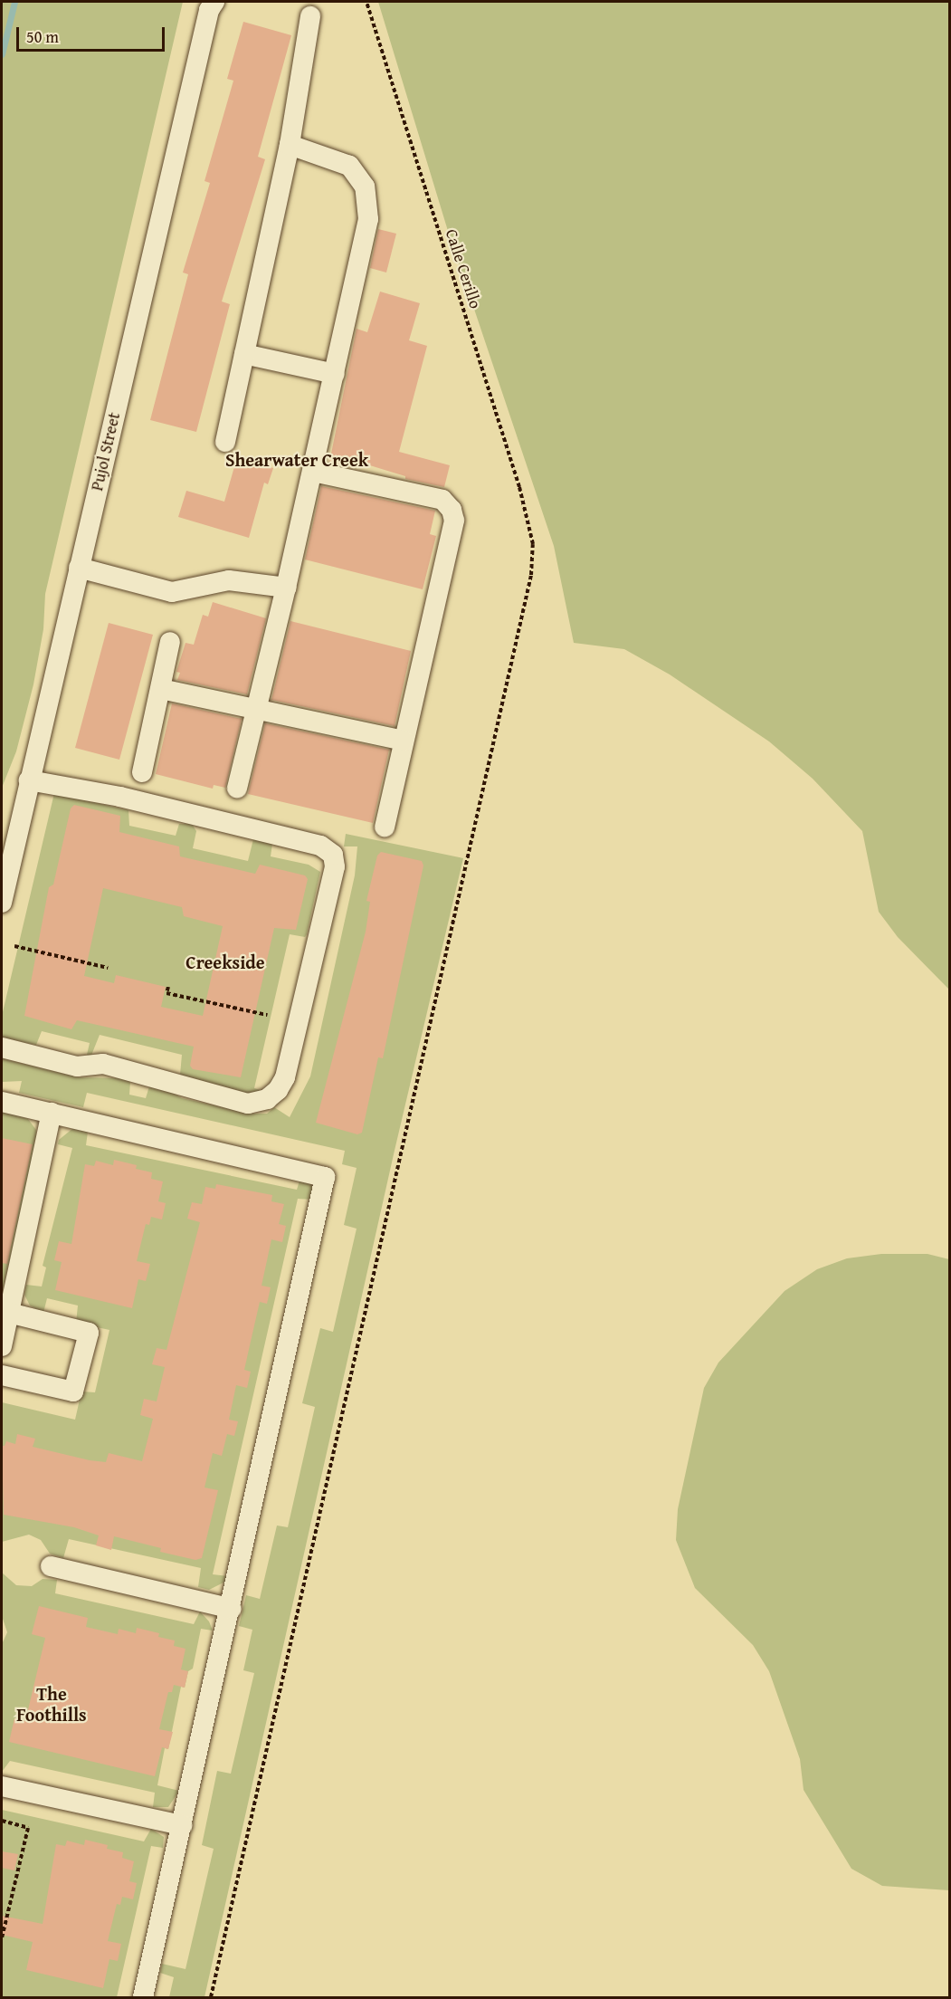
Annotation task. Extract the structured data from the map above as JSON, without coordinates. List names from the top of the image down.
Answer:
{
  "streets": {
    "street": ["Pujol Street"],
    "path": ["Calle Cerillo"]
  },
  "districts": ["Shearwater Creek", "Creekside", "The Foothills"],
  "scale_bar": "50 m"
}
